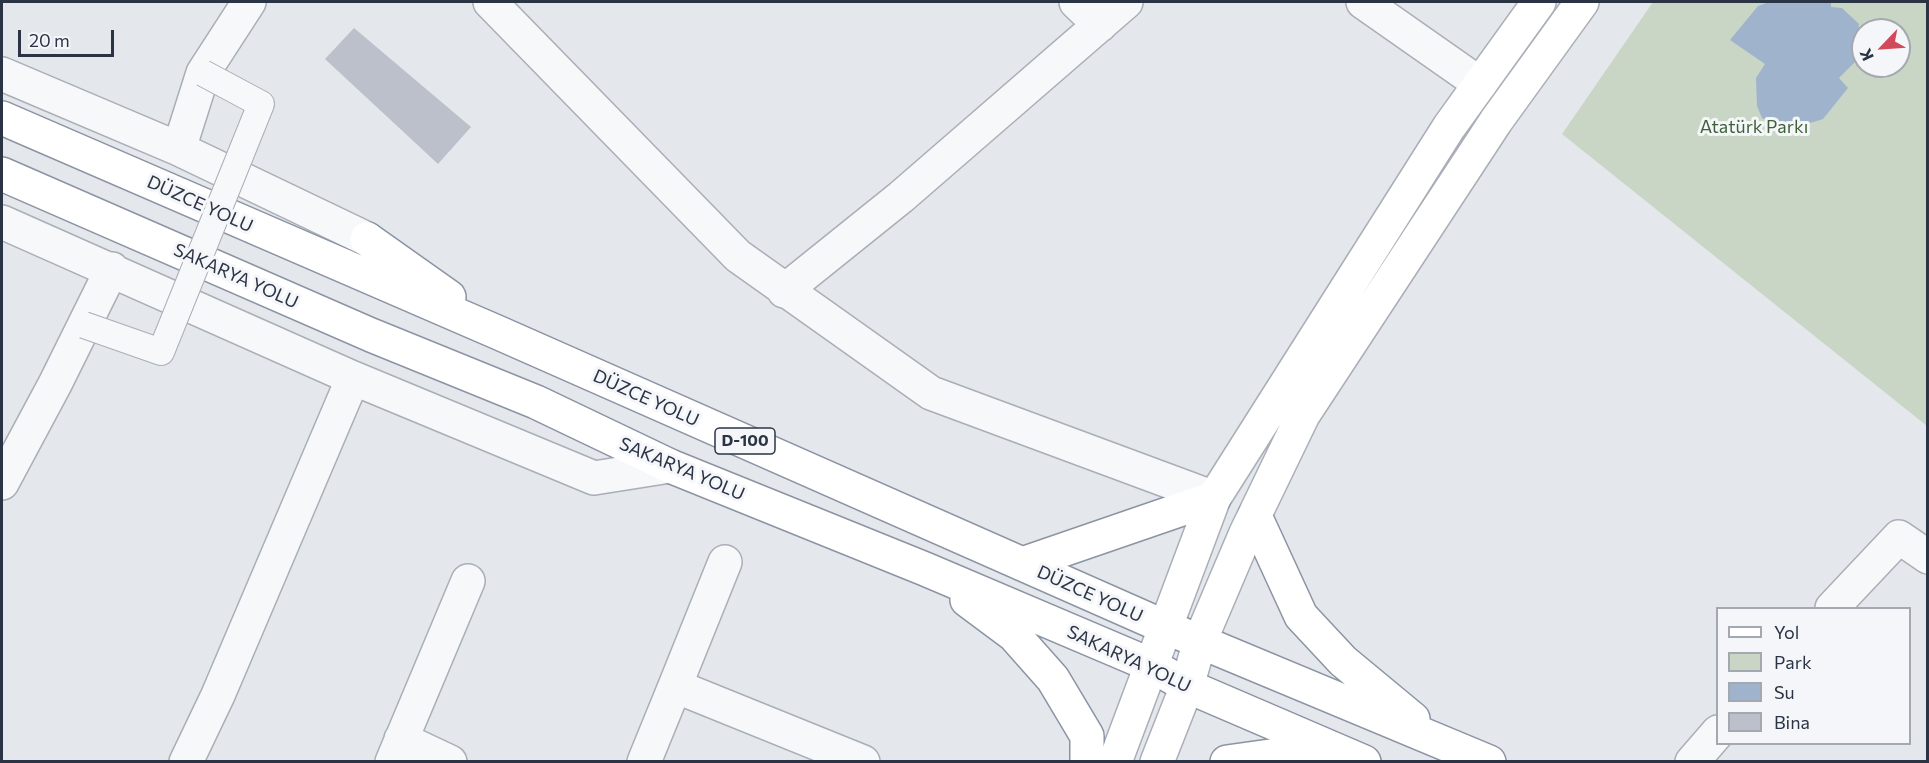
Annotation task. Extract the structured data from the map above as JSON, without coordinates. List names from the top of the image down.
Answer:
{
  "streets": {
    "main road": ["DÜZCE YOLU", "SAKARYA YOLU", "D-100"]
  },
  "parks": ["Atatürk Parkı"],
  "legend": [
    "Yol",
    "Park",
    "Su",
    "Bina"
  ],
  "scale_bar": "20 m",
  "north": "bottom left"
}
